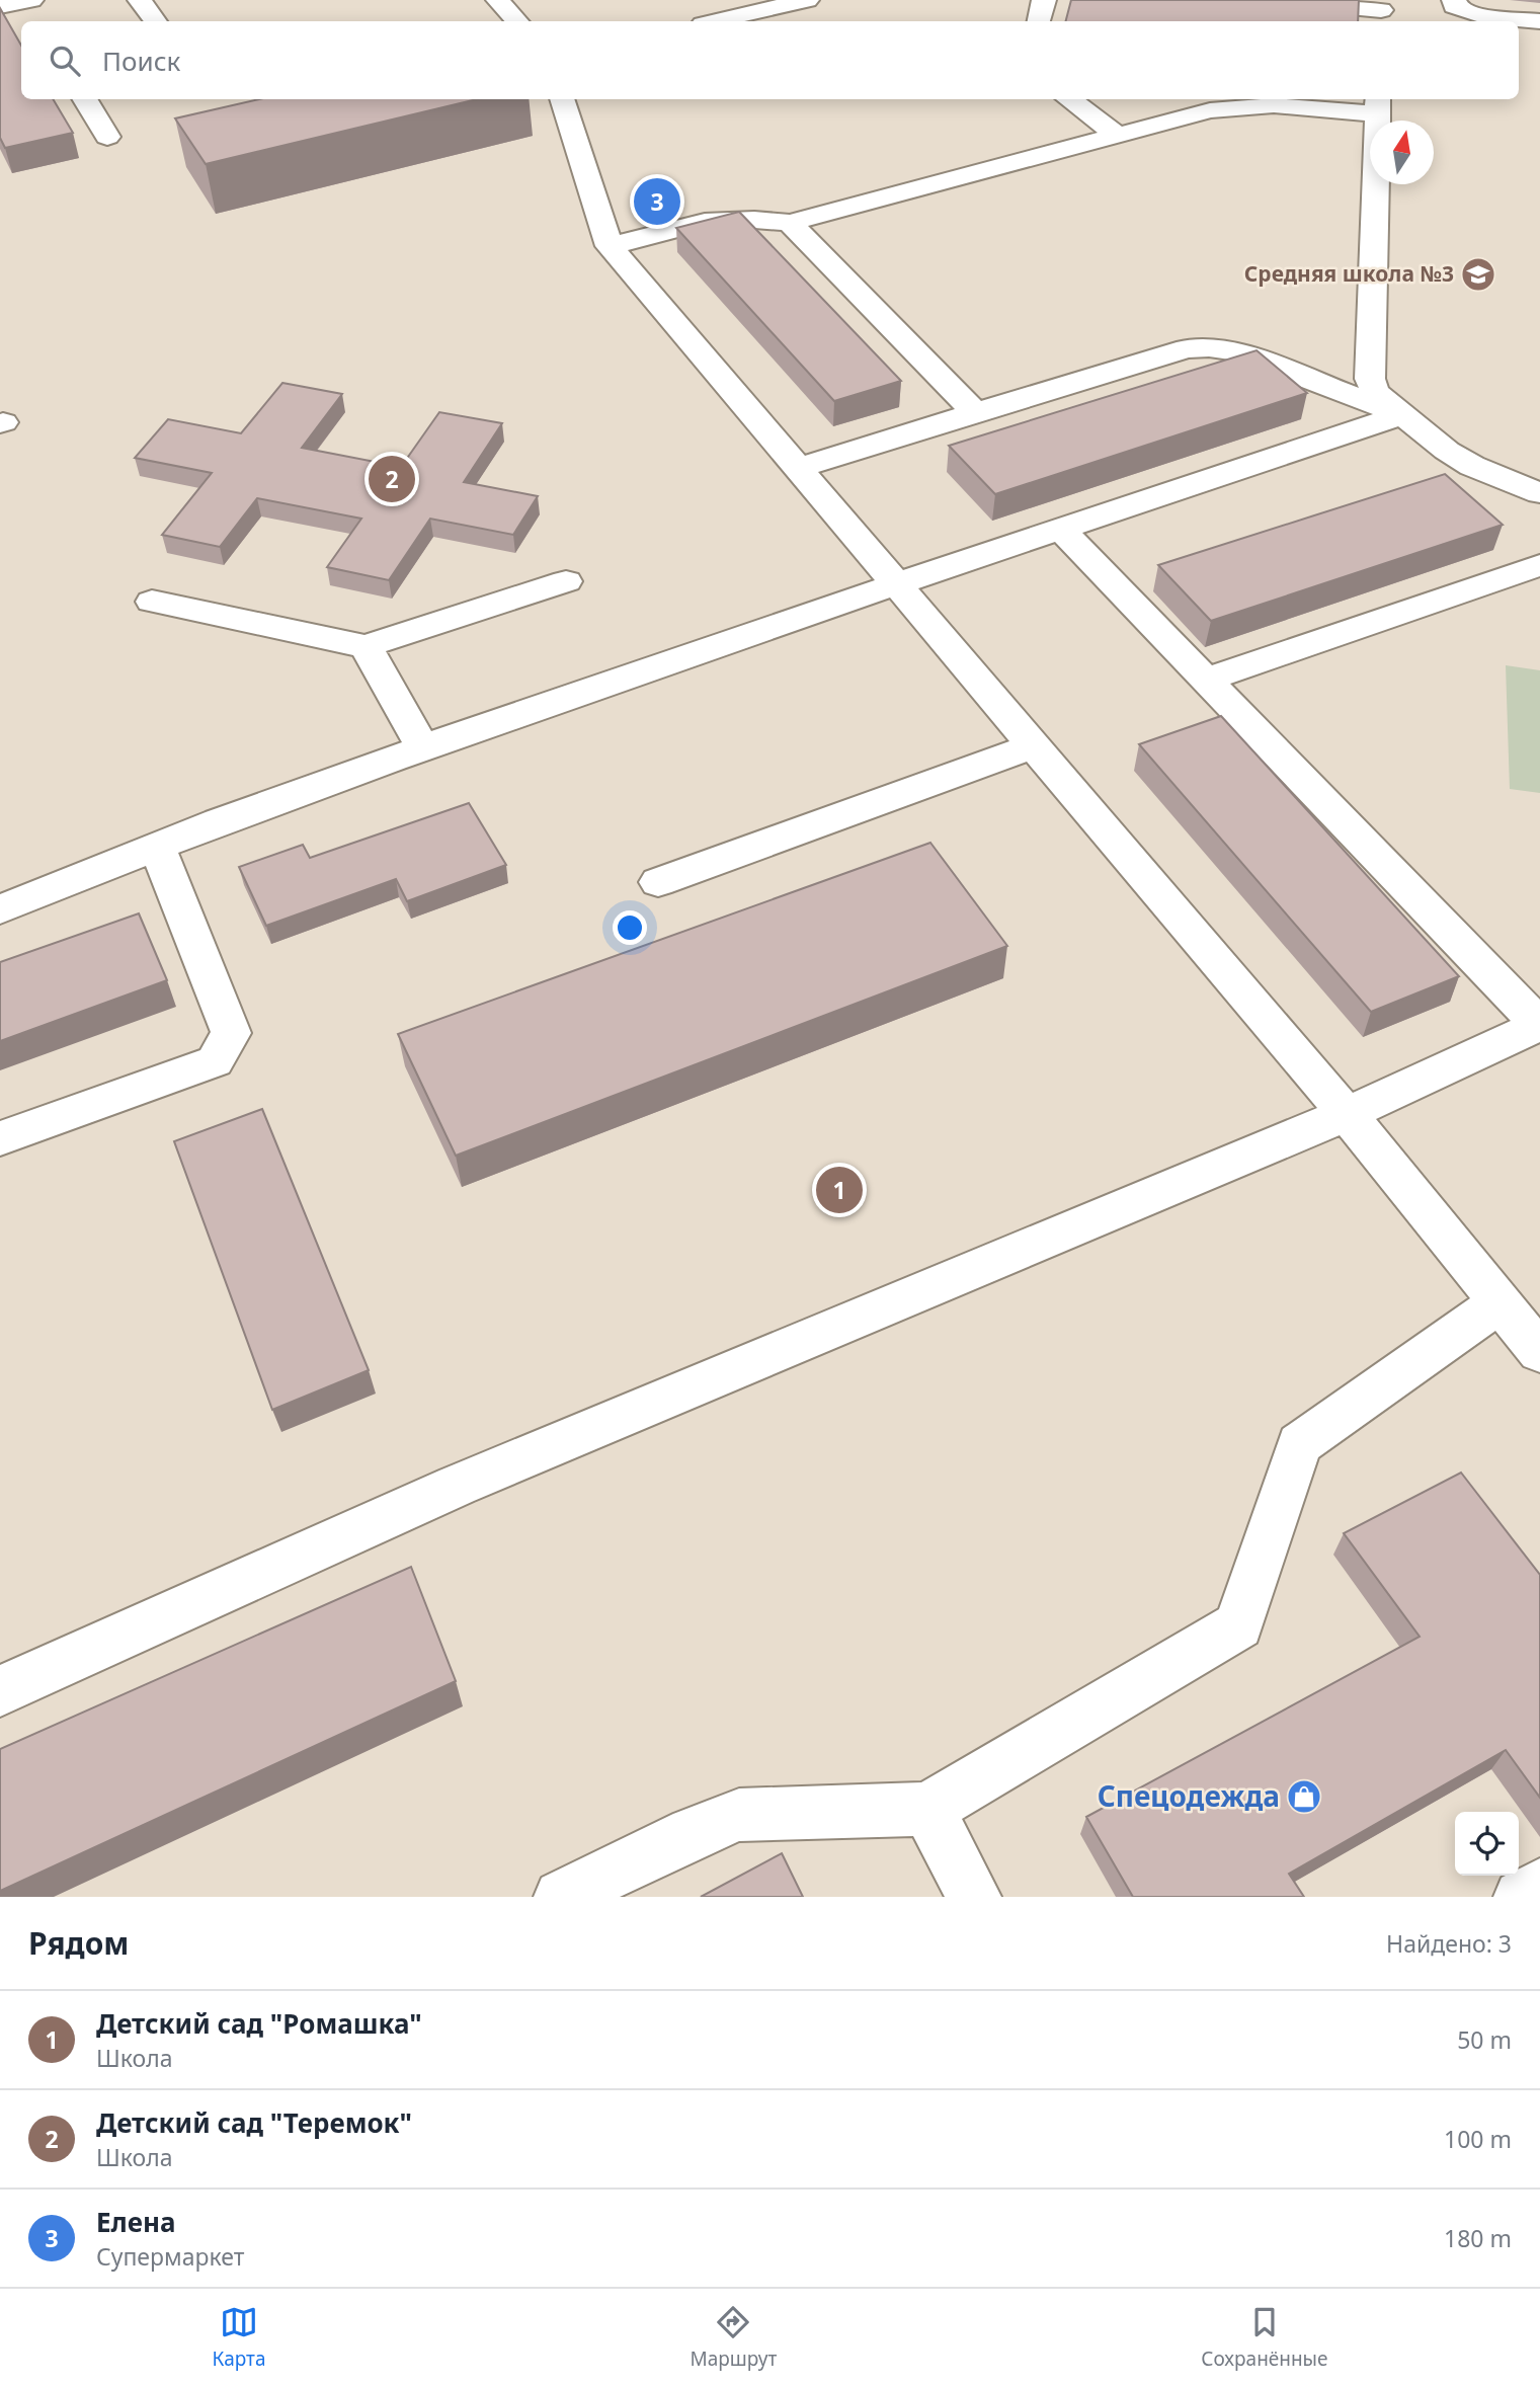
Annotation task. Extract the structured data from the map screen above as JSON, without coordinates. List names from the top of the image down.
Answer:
{
  "places": {
    "school or university": ["Средняя школа №3"],
    "shop": ["Спецодежда"]
  },
  "north": "top",
  "page": {
    "search": "Поиск",
    "pins": ["3", "2", "1"],
    "heading": ["Рядом", "Найдено: 3"],
    "list": [
      {
        "mark": "1",
        "name": "Детский сад \"Ромашка\"",
        "note": "Школа",
        "value": "50 m"
      },
      {
        "mark": "2",
        "name": "Детский сад \"Теремок\"",
        "note": "Школа",
        "value": "100 m"
      },
      {
        "mark": "3",
        "name": "Елена",
        "note": "Супермаркет",
        "value": "180 m"
      }
    ],
    "nav": ["Карта", "Маршрут", "Сохранённые"]
  }
}
